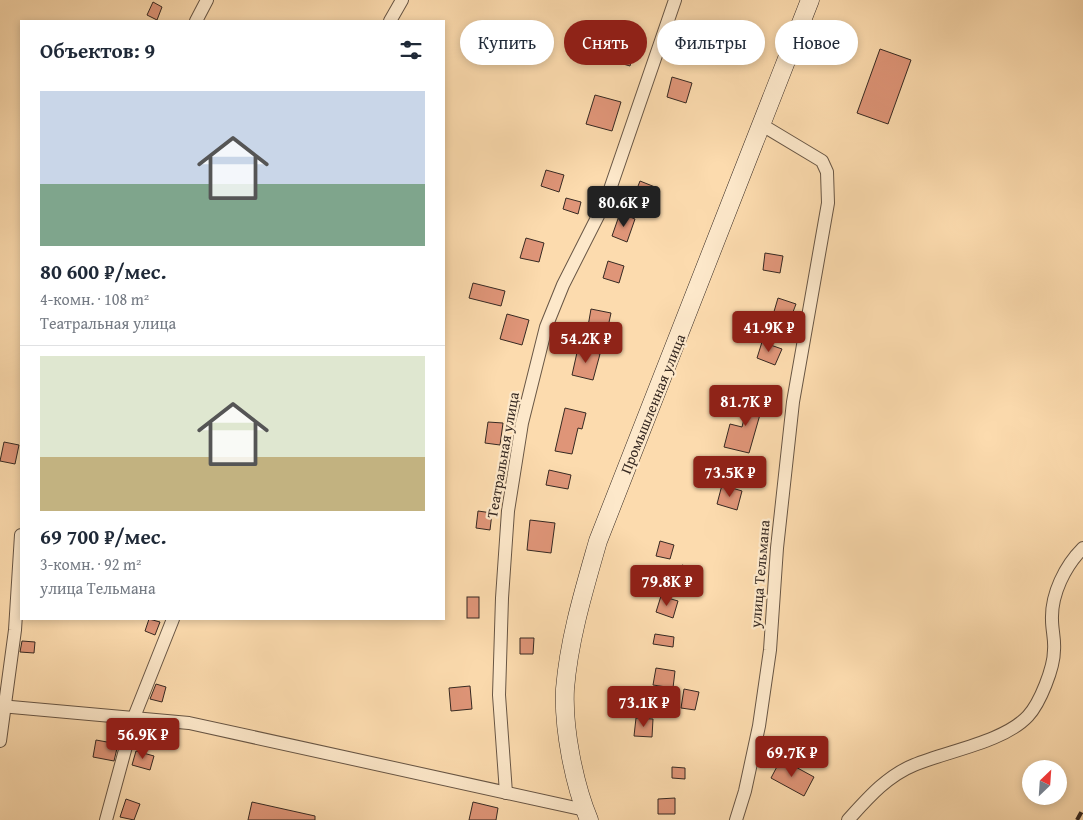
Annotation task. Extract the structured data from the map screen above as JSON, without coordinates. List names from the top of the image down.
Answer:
{
  "streets": {
    "street": ["Промышленная улица", "Театральная улица", "улица Тельмана"]
  },
  "crossings": [
    ["Промышленная улица", "улица Тельмана"]
  ],
  "north": "top right",
  "page": {
    "chip": [
      "Купить",
      "Снять",
      "Фильтры",
      "Новое"
    ],
    "heading": "Объектов: 9",
    "list": [
      {
        "name": "80 600 ₽/мес.",
        "note": "4-комн. · 108 m² · Театральная улица"
      },
      {
        "name": "69 700 ₽/мес.",
        "note": "3-комн. · 92 m² · улица Тельмана"
      }
    ],
    "price": [
      "80.6K ₽",
      "41.9K ₽",
      "54.2K ₽",
      "81.7K ₽",
      "73.5K ₽",
      "79.8K ₽",
      "73.1K ₽",
      "56.9K ₽",
      "69.7K ₽"
    ]
  }
}
